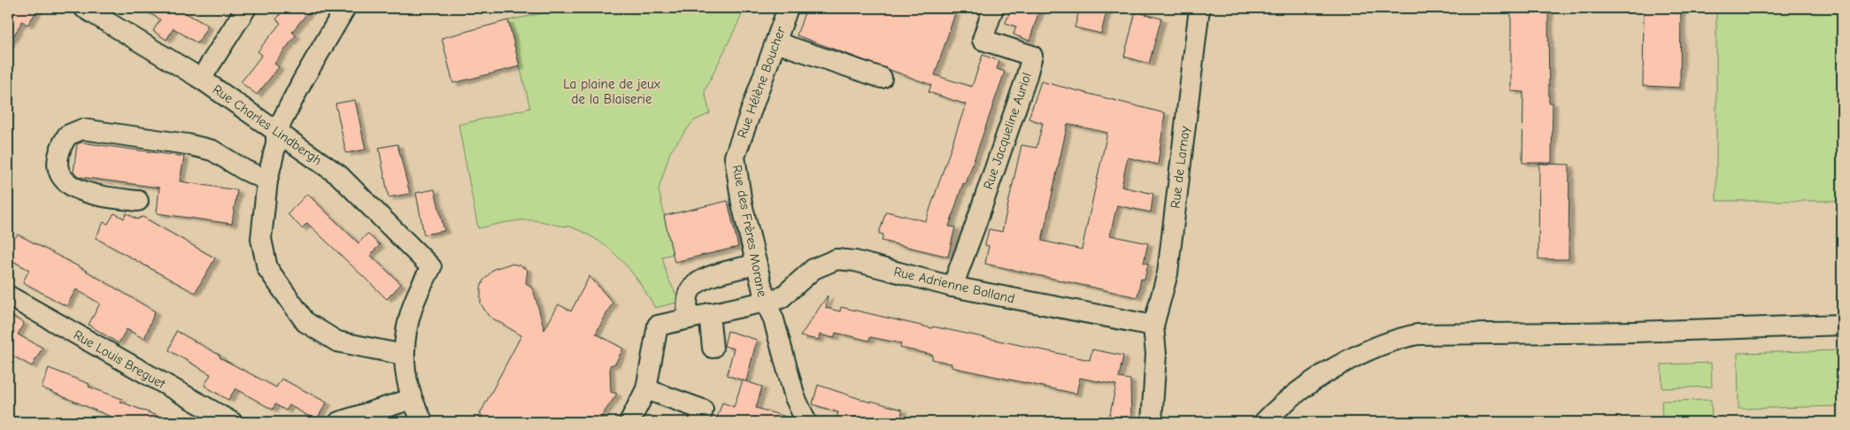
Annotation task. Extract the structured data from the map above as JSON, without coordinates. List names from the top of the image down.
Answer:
{
  "streets": {
    "street": [
      "Rue Hélène Boucher",
      "Rue Charles Lindbergh",
      "Rue Jacqueline Auriol",
      "Rue de Larnay",
      "Rue des Frères Morane",
      "Rue Adrienne Bolland",
      "Rue Louis Breguet"
    ]
  },
  "crossings": [
    ["Rue Hélène Boucher", "Rue des Frères Morane"],
    ["Rue Jacqueline Auriol", "Rue Adrienne Bolland"],
    ["Rue de Larnay", "Rue Adrienne Bolland"],
    ["Rue des Frères Morane", "Rue Adrienne Bolland"]
  ],
  "parks": ["La plaine de jeux de la Blaiserie"]
}
